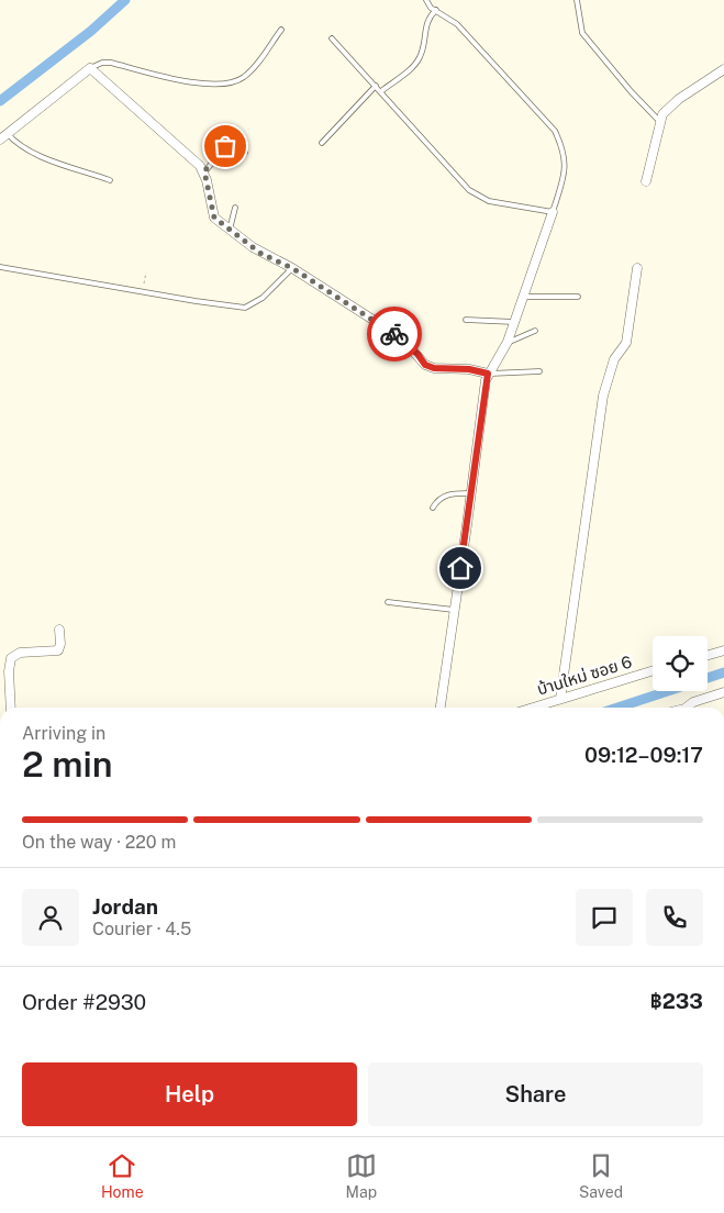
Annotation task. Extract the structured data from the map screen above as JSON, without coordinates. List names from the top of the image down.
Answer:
{
  "streets": {
    "street": ["บ้านใหม่ ซอย 6"]
  },
  "page": {
    "heading": ["2 min", "Arriving in", "09:12–09:17"],
    "panel": [
      "Jordan",
      "Courier · 4.5",
      "Order #2930",
      "฿233"
    ],
    "bar": "On the way · 220 m",
    "buttons": ["Help", "Share"],
    "tabs": ["Home", "Map", "Saved"]
  }
}
